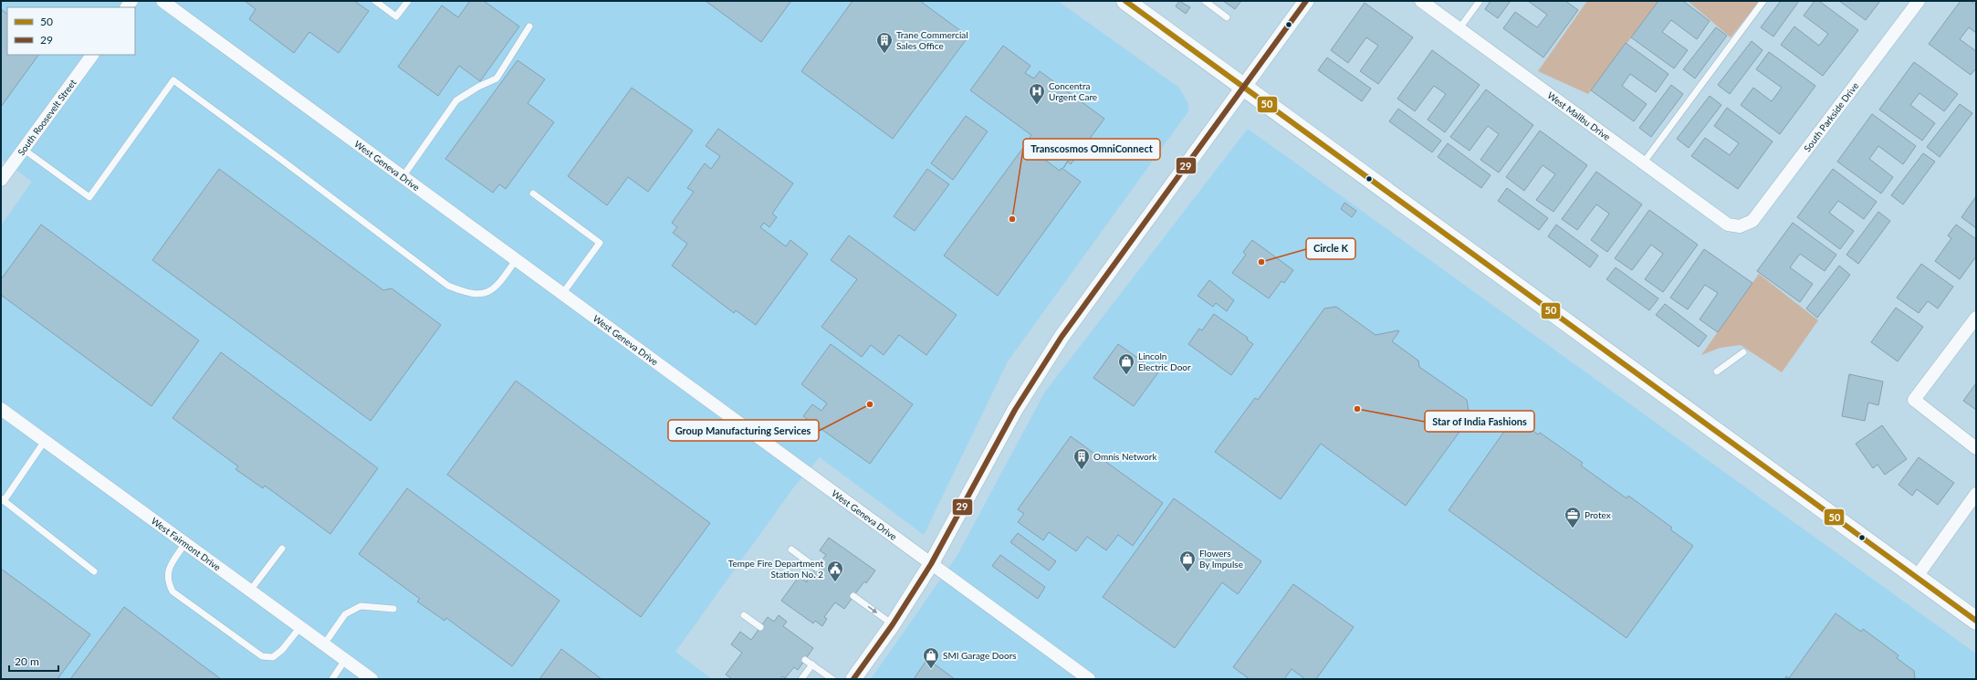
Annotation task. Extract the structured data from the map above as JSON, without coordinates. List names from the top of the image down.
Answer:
{
  "streets": {
    "street": [
      "South Roosevelt Street",
      "West Malibu Drive",
      "South Parkside Drive",
      "West Geneva Drive",
      "West Fairmont Drive"
    ]
  },
  "crossings": [
    ["West Malibu Drive", "South Parkside Drive"]
  ],
  "places": {
    "building": ["Trane Commercial Sales Office", "Omnis Network"],
    "hospital": ["Concentra Urgent Care"],
    "other": [
      "Transcosmos OmniConnect",
      "Circle K",
      "Group Manufacturing Services",
      "Star of India Fashions"
    ],
    "shop": ["Lincoln Electric Door", "Flowers By Impulse", "SMI Garage Doors"],
    "office": ["Protex"],
    "public building": ["Tempe Fire Department Station No. 2"]
  },
  "lines": ["transit line 50", "transit line 29"],
  "legend": ["50", "29"],
  "scale_bar": "20 m"
}
